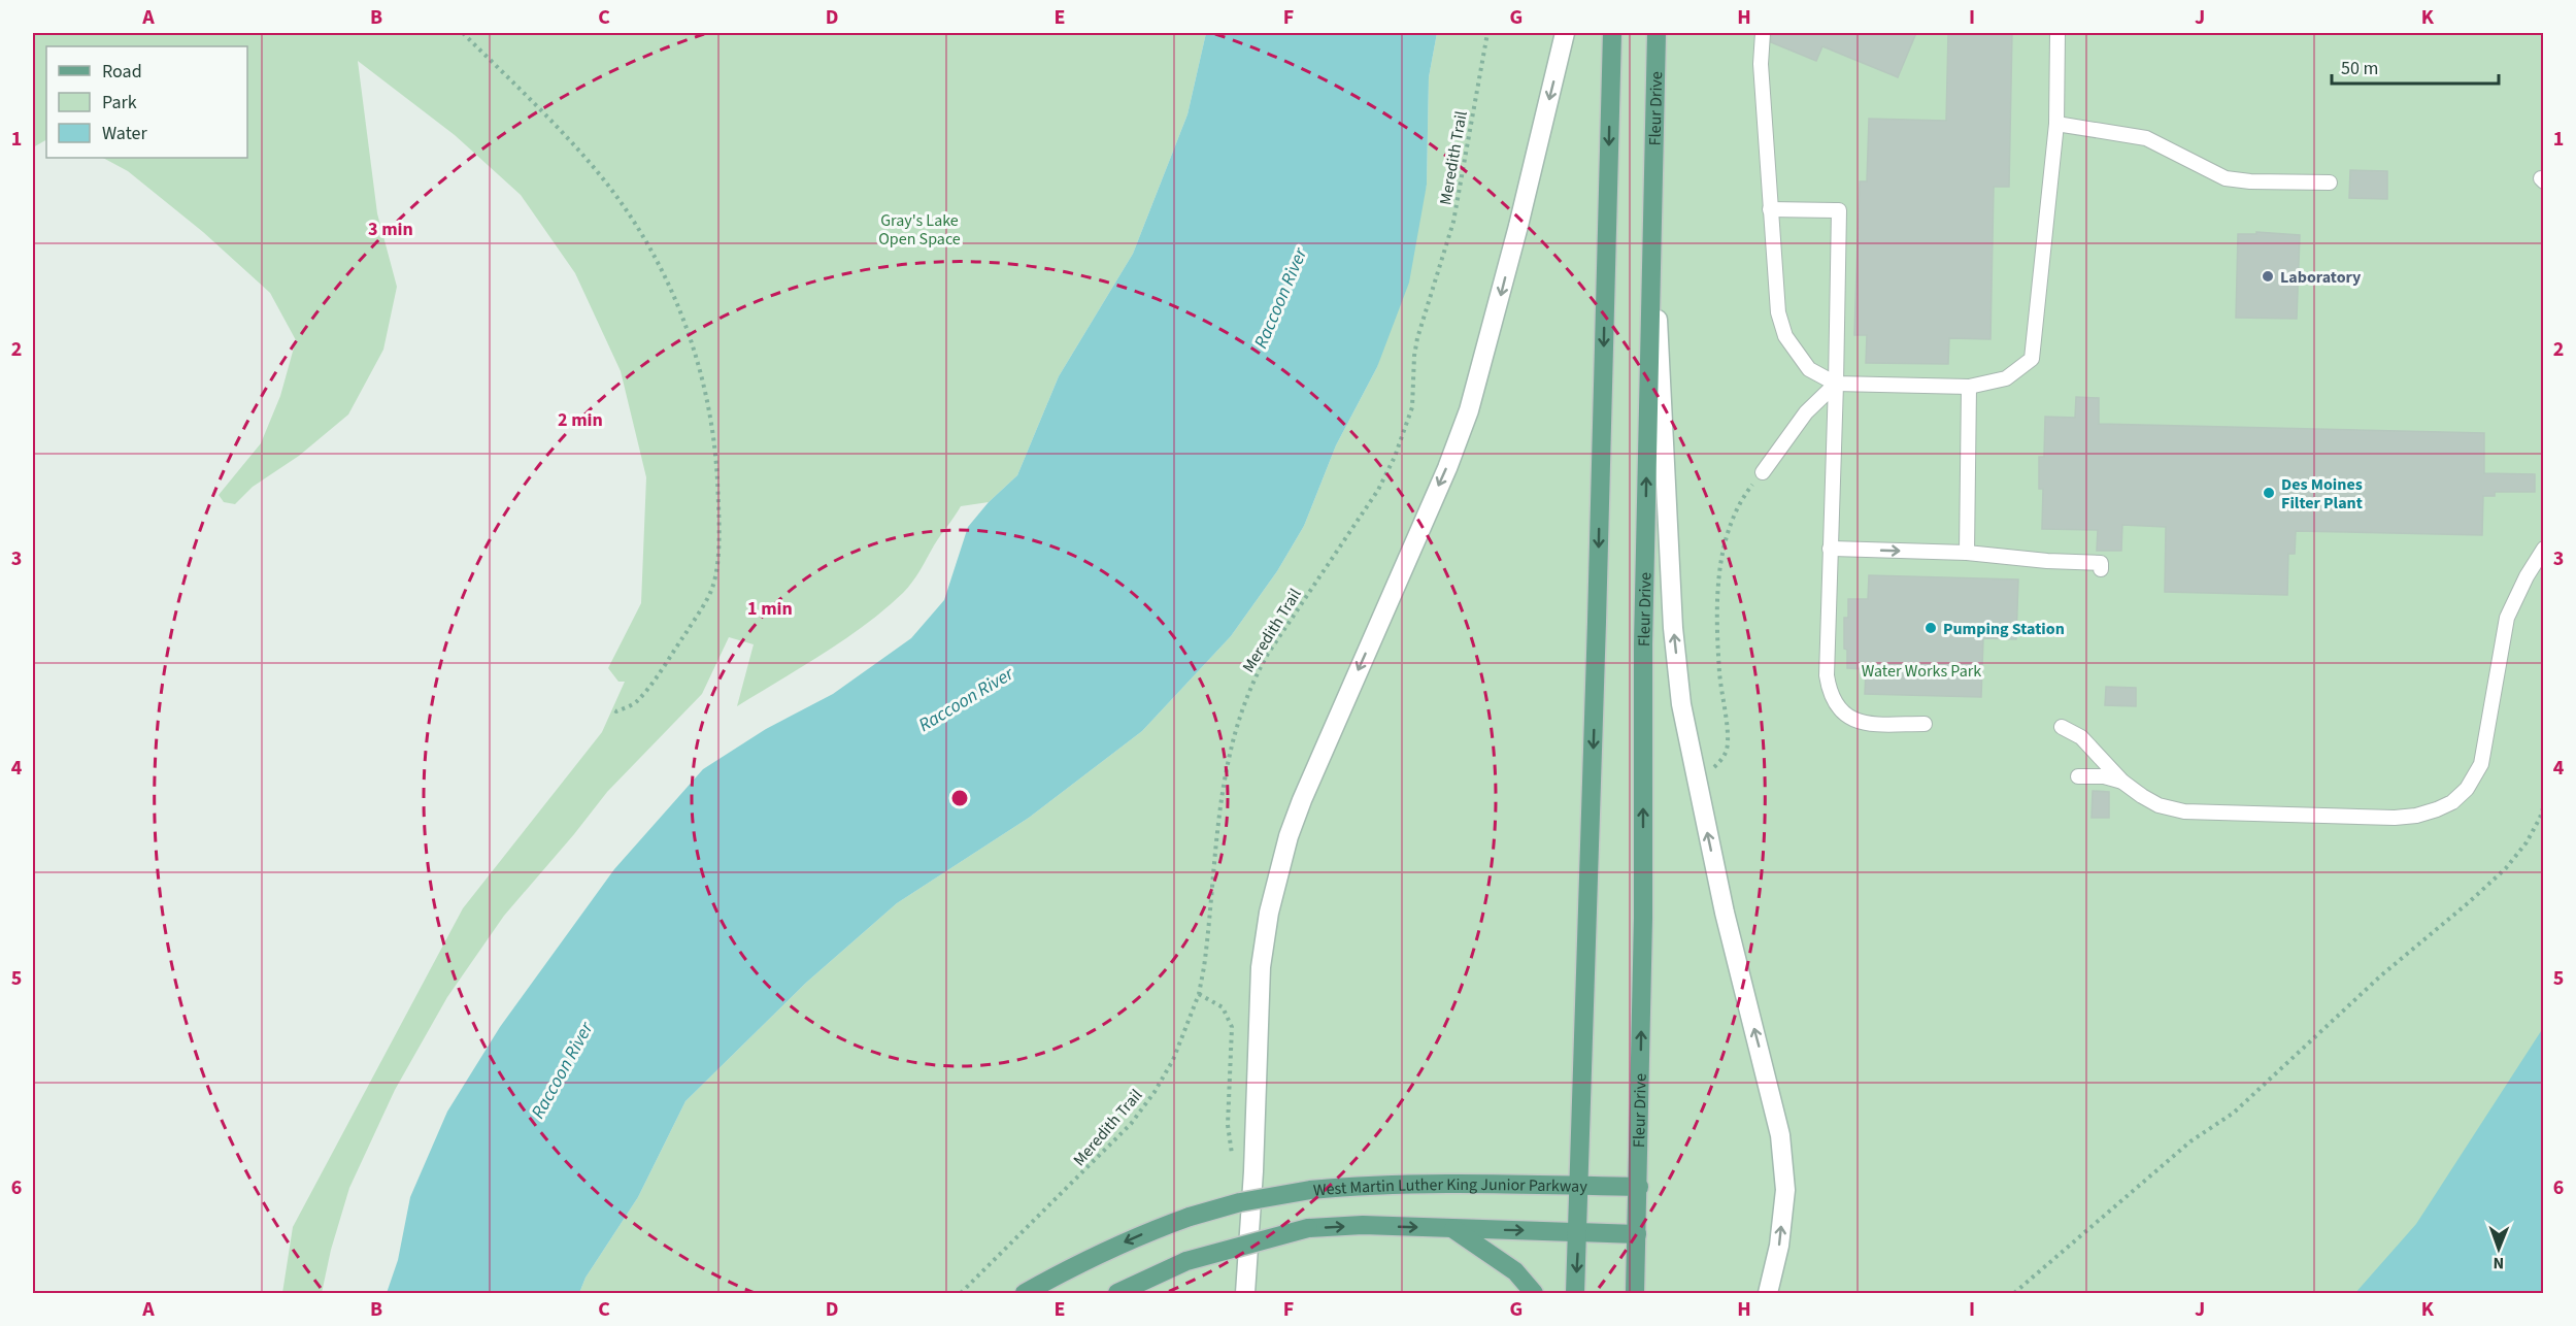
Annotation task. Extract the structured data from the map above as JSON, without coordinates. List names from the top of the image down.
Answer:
{
  "streets": {
    "main road": ["Fleur Drive", "West Martin Luther King Junior Parkway"],
    "path": ["Meredith Trail"]
  },
  "crossings": [
    ["Fleur Drive", "West Martin Luther King Junior Parkway"]
  ],
  "water": ["Raccoon River"],
  "parks": ["Gray's Lake Open Space", "Water Works Park"],
  "places": ["Laboratory", "Des Moines Filter Plant", "Pumping Station"],
  "legend": ["Road", "Park", "Water"],
  "scale_bar": "50 m",
  "north": "bottom",
  "grid": {
    "columns": [
      "A",
      "B",
      "C",
      "D",
      "E",
      "F",
      "G",
      "H",
      "I",
      "J",
      "K"
    ],
    "rows": [
      "1",
      "2",
      "3",
      "4",
      "5",
      "6"
    ]
  },
  "rings": ["3 min", "2 min", "1 min"]
}
